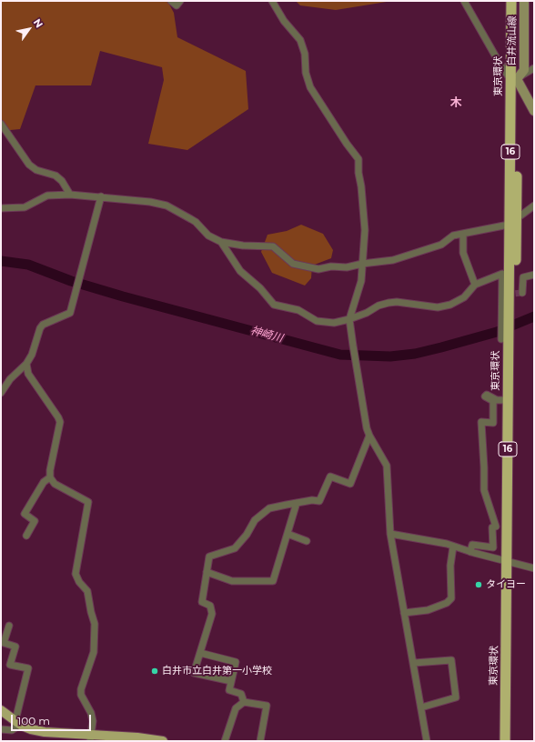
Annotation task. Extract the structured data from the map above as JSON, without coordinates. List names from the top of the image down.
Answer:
{
  "streets": {
    "highway": ["東京環状", "16"],
    "main road": ["白井流山線"]
  },
  "crossings": [
    ["白井流山線", "東京環状"]
  ],
  "districts": ["木"],
  "water": ["神崎川"],
  "places": ["タイヨー", "白井市立白井第一小学校"],
  "scale_bar": "100 m",
  "north": "top right"
}
